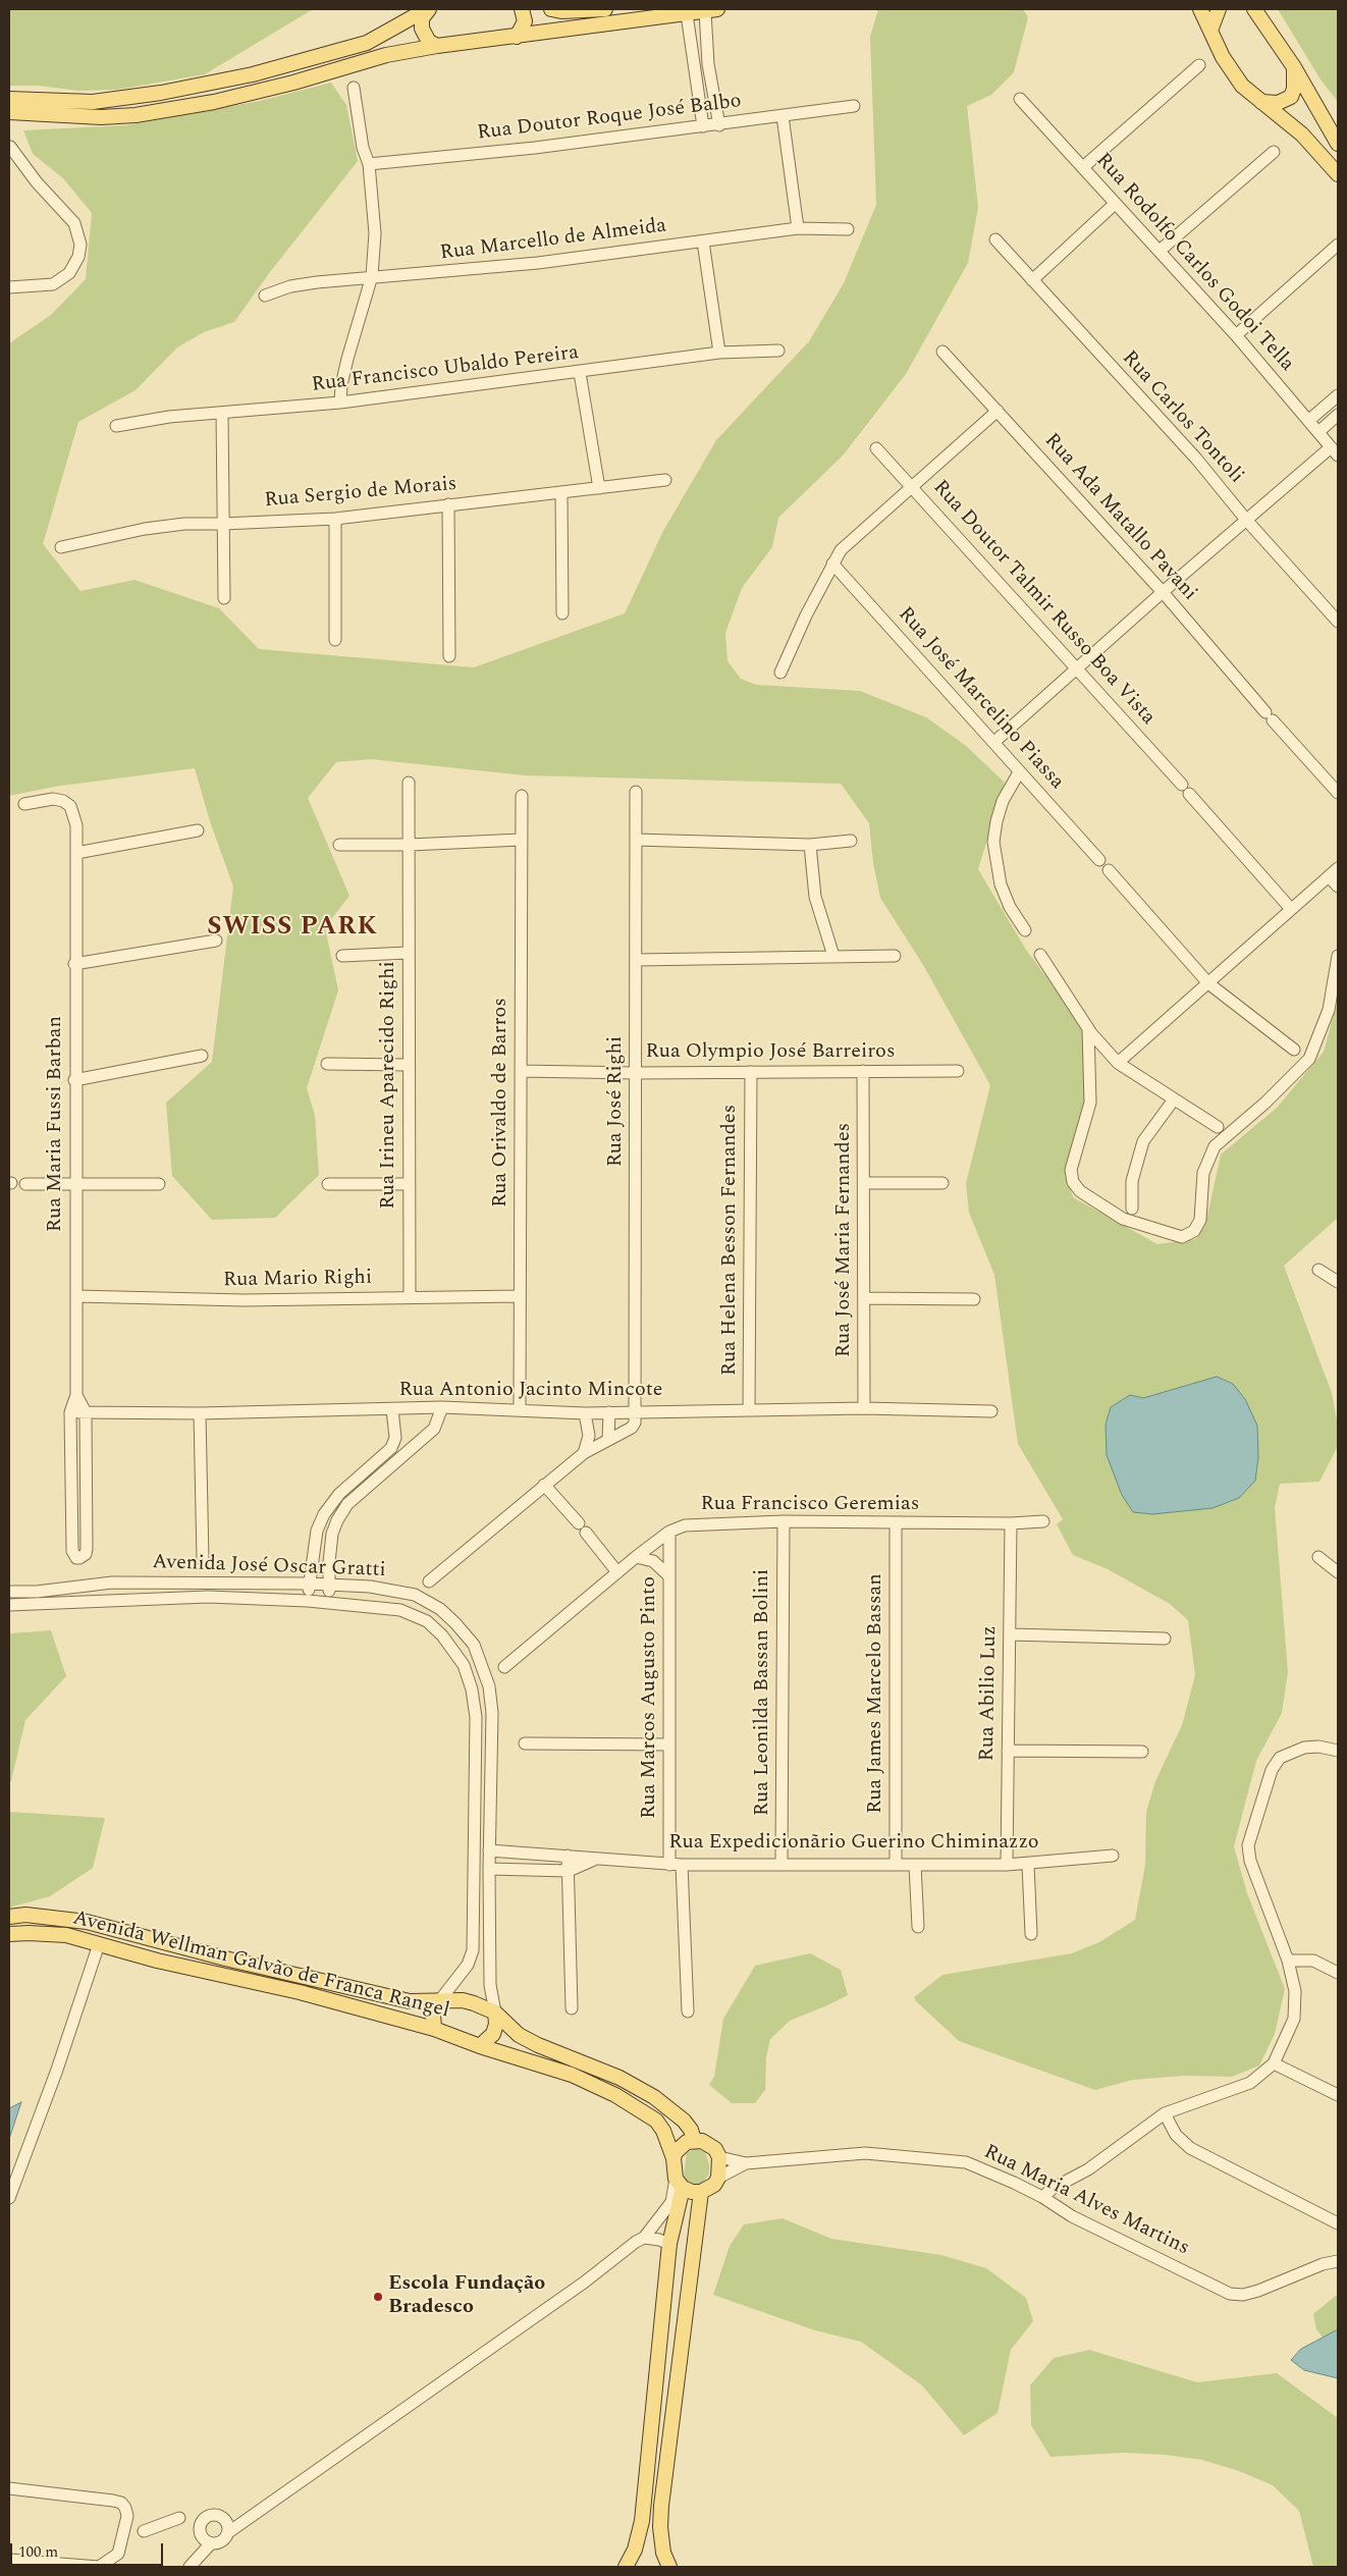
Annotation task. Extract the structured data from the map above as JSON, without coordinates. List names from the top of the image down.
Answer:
{
  "streets": {
    "main road": ["Avenida Wellman Galvão de Franca Rangel"],
    "street": [
      "Rua Doutor Roque José Balbo",
      "Rua Marcello de Almeida",
      "Rua Rodolfo Carlos Godoi Tella",
      "Rua Francisco Ubaldo Pereira",
      "Rua Carlos Tontoli",
      "Rua Sergio de Morais",
      "Rua Ada Matallo Pavani",
      "Rua Doutor Talmir Russo Boa Vista",
      "Rua José Marcelino Piassa",
      "Rua Olympio José Barreiros",
      "Rua Irineu Aparecido Righi",
      "Rua José Righi",
      "Rua Orivaldo de Barros",
      "Rua Maria Fussi Barban",
      "Rua Helena Besson Fernandes",
      "Rua José Maria Fernandes",
      "Rua Mario Righi",
      "Rua Antonio Jacinto Mincote",
      "Rua Francisco Geremias",
      "Avenida José Oscar Gratti",
      "Rua Leonilda Bassan Bolini",
      "Rua James Marcelo Bassan",
      "Rua Abilio Luz",
      "Rua Marcos Augusto Pinto",
      "Rua Expedicionãrio Guerino Chiminazzo",
      "Rua Maria Alves Martins"
    ]
  },
  "crossings": [
    ["Rua Olympio José Barreiros", "Rua José Righi"],
    ["Rua Olympio José Barreiros", "Rua Orivaldo de Barros"],
    ["Rua Olympio José Barreiros", "Rua Helena Besson Fernandes"],
    ["Rua Olympio José Barreiros", "Rua José Maria Fernandes"],
    ["Rua Irineu Aparecido Righi", "Rua Mario Righi"],
    ["Rua José Righi", "Rua Antonio Jacinto Mincote"],
    ["Rua Orivaldo de Barros", "Rua Mario Righi"],
    ["Rua Orivaldo de Barros", "Rua Antonio Jacinto Mincote"],
    ["Rua Maria Fussi Barban", "Rua Mario Righi"],
    ["Rua Maria Fussi Barban", "Rua Antonio Jacinto Mincote"],
    ["Rua Helena Besson Fernandes", "Rua Antonio Jacinto Mincote"],
    ["Rua José Maria Fernandes", "Rua Antonio Jacinto Mincote"],
    ["Rua Francisco Geremias", "Rua Leonilda Bassan Bolini"],
    ["Rua Francisco Geremias", "Rua James Marcelo Bassan"],
    ["Rua Francisco Geremias", "Rua Abilio Luz"],
    ["Rua Francisco Geremias", "Rua Marcos Augusto Pinto"],
    ["Avenida José Oscar Gratti", "Rua Expedicionãrio Guerino Chiminazzo"],
    ["Avenida José Oscar Gratti", "Avenida Wellman Galvão de Franca Rangel"],
    ["Rua Leonilda Bassan Bolini", "Rua Expedicionãrio Guerino Chiminazzo"],
    ["Rua James Marcelo Bassan", "Rua Expedicionãrio Guerino Chiminazzo"],
    ["Rua Abilio Luz", "Rua Expedicionãrio Guerino Chiminazzo"],
    ["Rua Marcos Augusto Pinto", "Rua Expedicionãrio Guerino Chiminazzo"],
    ["Avenida Wellman Galvão de Franca Rangel", "Rua Maria Alves Martins"]
  ],
  "districts": ["SWISS PARK"],
  "places": ["Escola Fundação Bradesco"],
  "scale_bar": "100 m"
}
